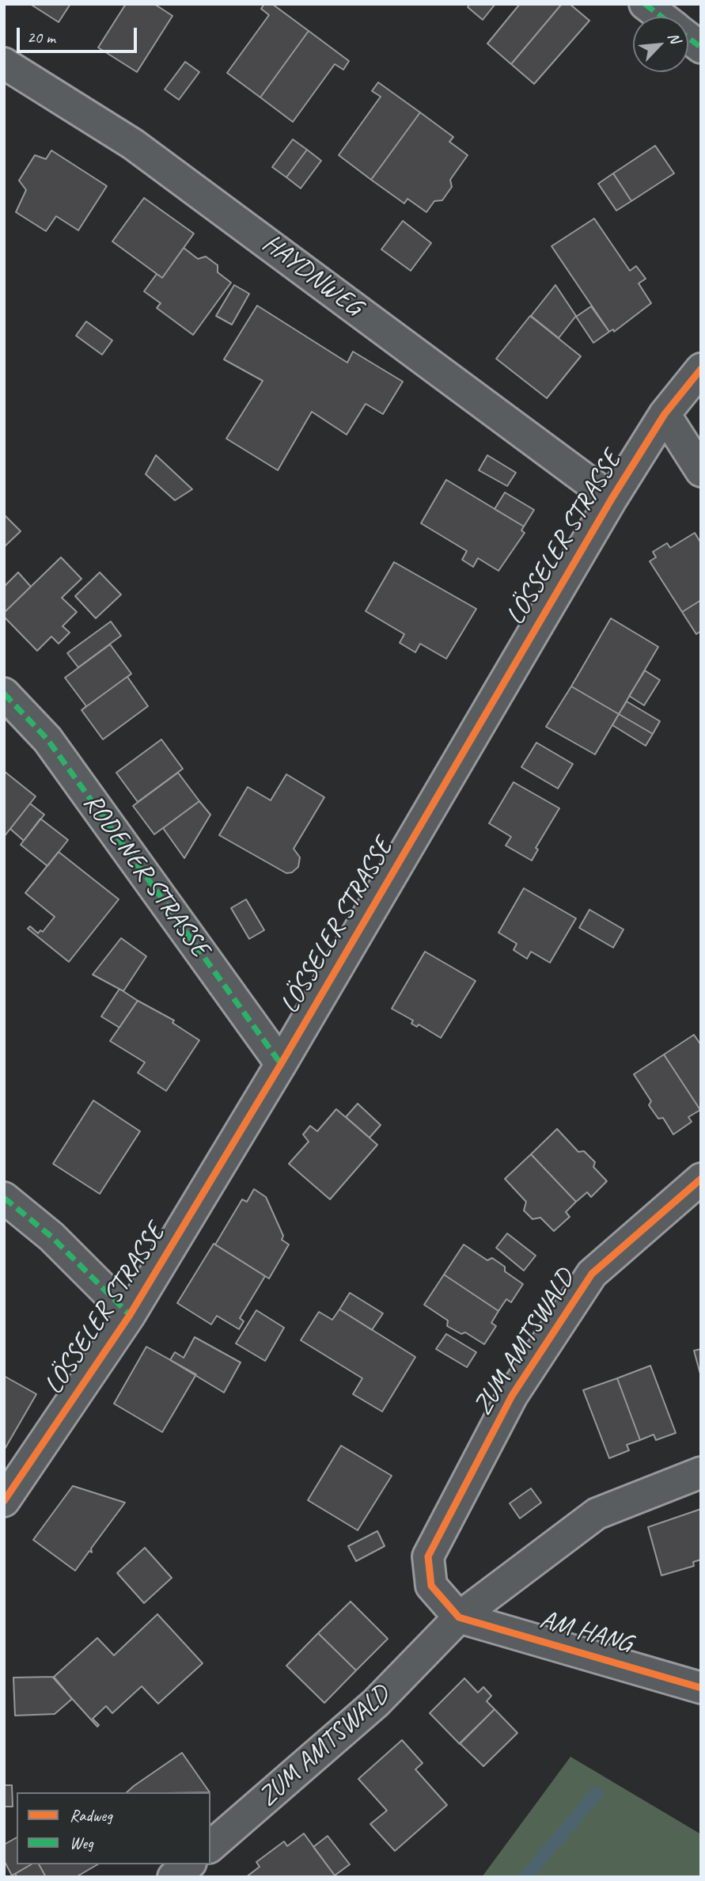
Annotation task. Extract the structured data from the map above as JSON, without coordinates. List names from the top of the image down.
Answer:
{
  "streets": {
    "street": [
      "HAYDNWEG",
      "LÖSSELER STRASSE",
      "RODENER STRASSE",
      "ZUM AMTSWALD",
      "AM HANG"
    ]
  },
  "crossings": [
    ["HAYDNWEG", "LÖSSELER STRASSE"],
    ["LÖSSELER STRASSE", "RODENER STRASSE"],
    ["ZUM AMTSWALD", "AM HANG"]
  ],
  "legend": ["Radweg", "Weg"],
  "scale_bar": "20 m",
  "north": "top right"
}
